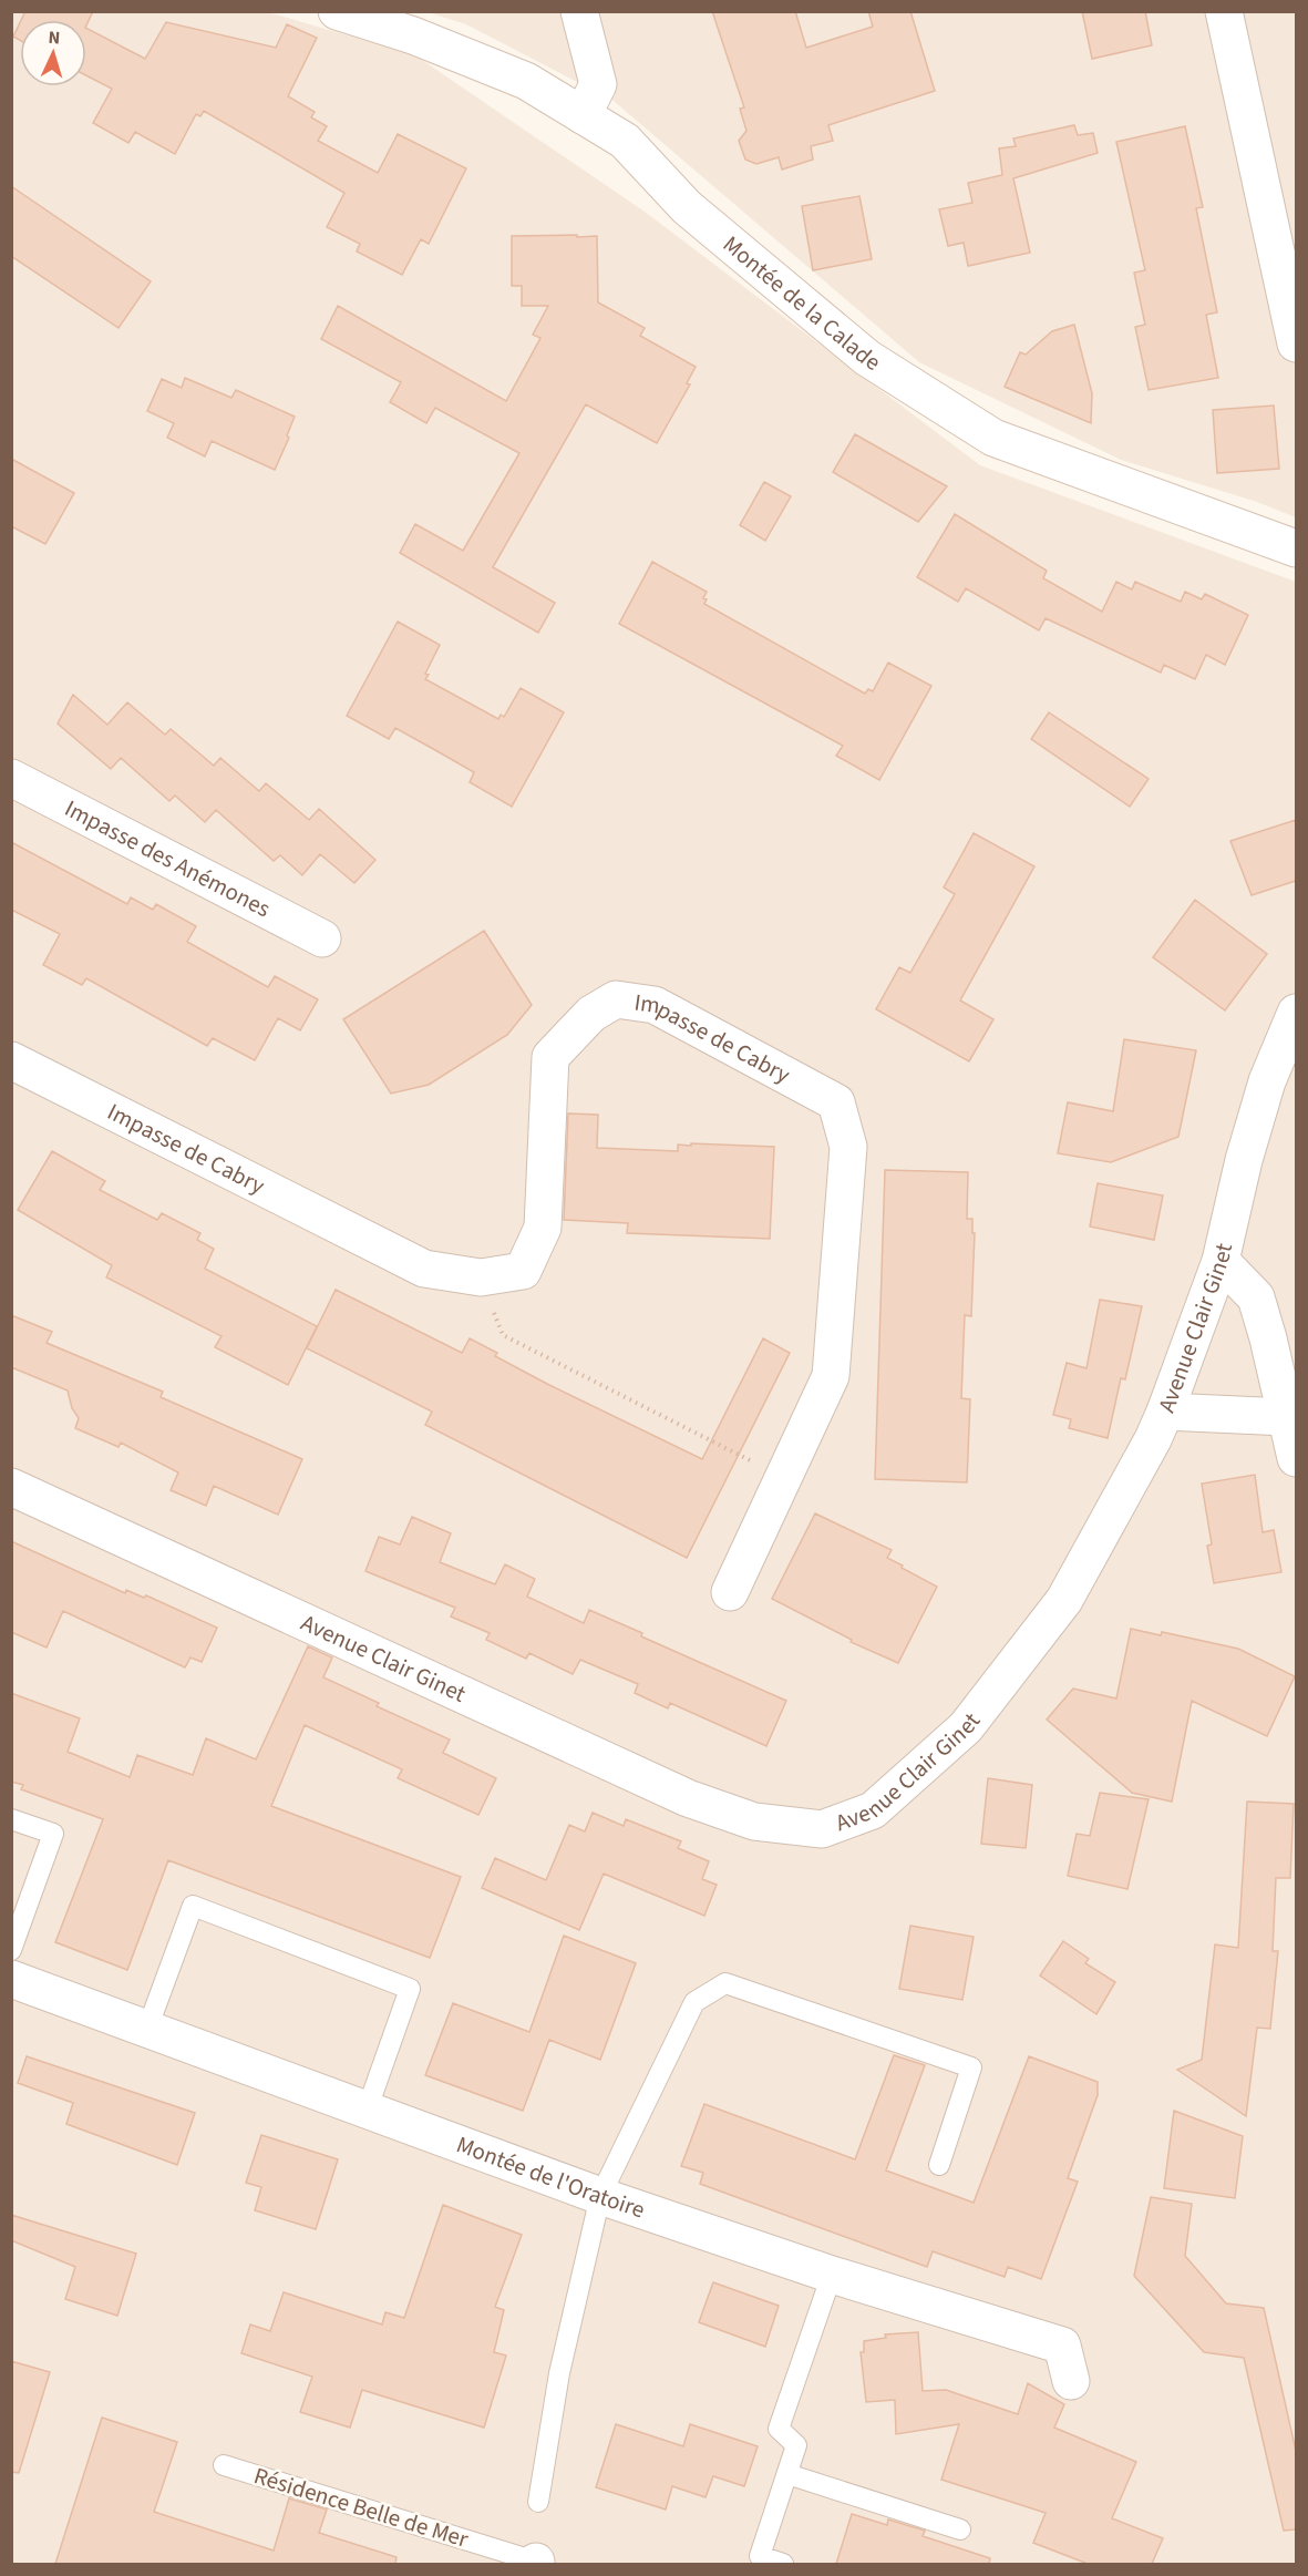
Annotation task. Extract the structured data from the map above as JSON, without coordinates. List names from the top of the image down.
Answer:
{
  "streets": {
    "street": [
      "Montée de la Calade",
      "Impasse des Anémones",
      "Impasse de Cabry",
      "Avenue Clair Ginet",
      "Montée de l'Oratoire"
    ],
    "lane": ["Résidence Belle de Mer"]
  },
  "north": "top"
}
